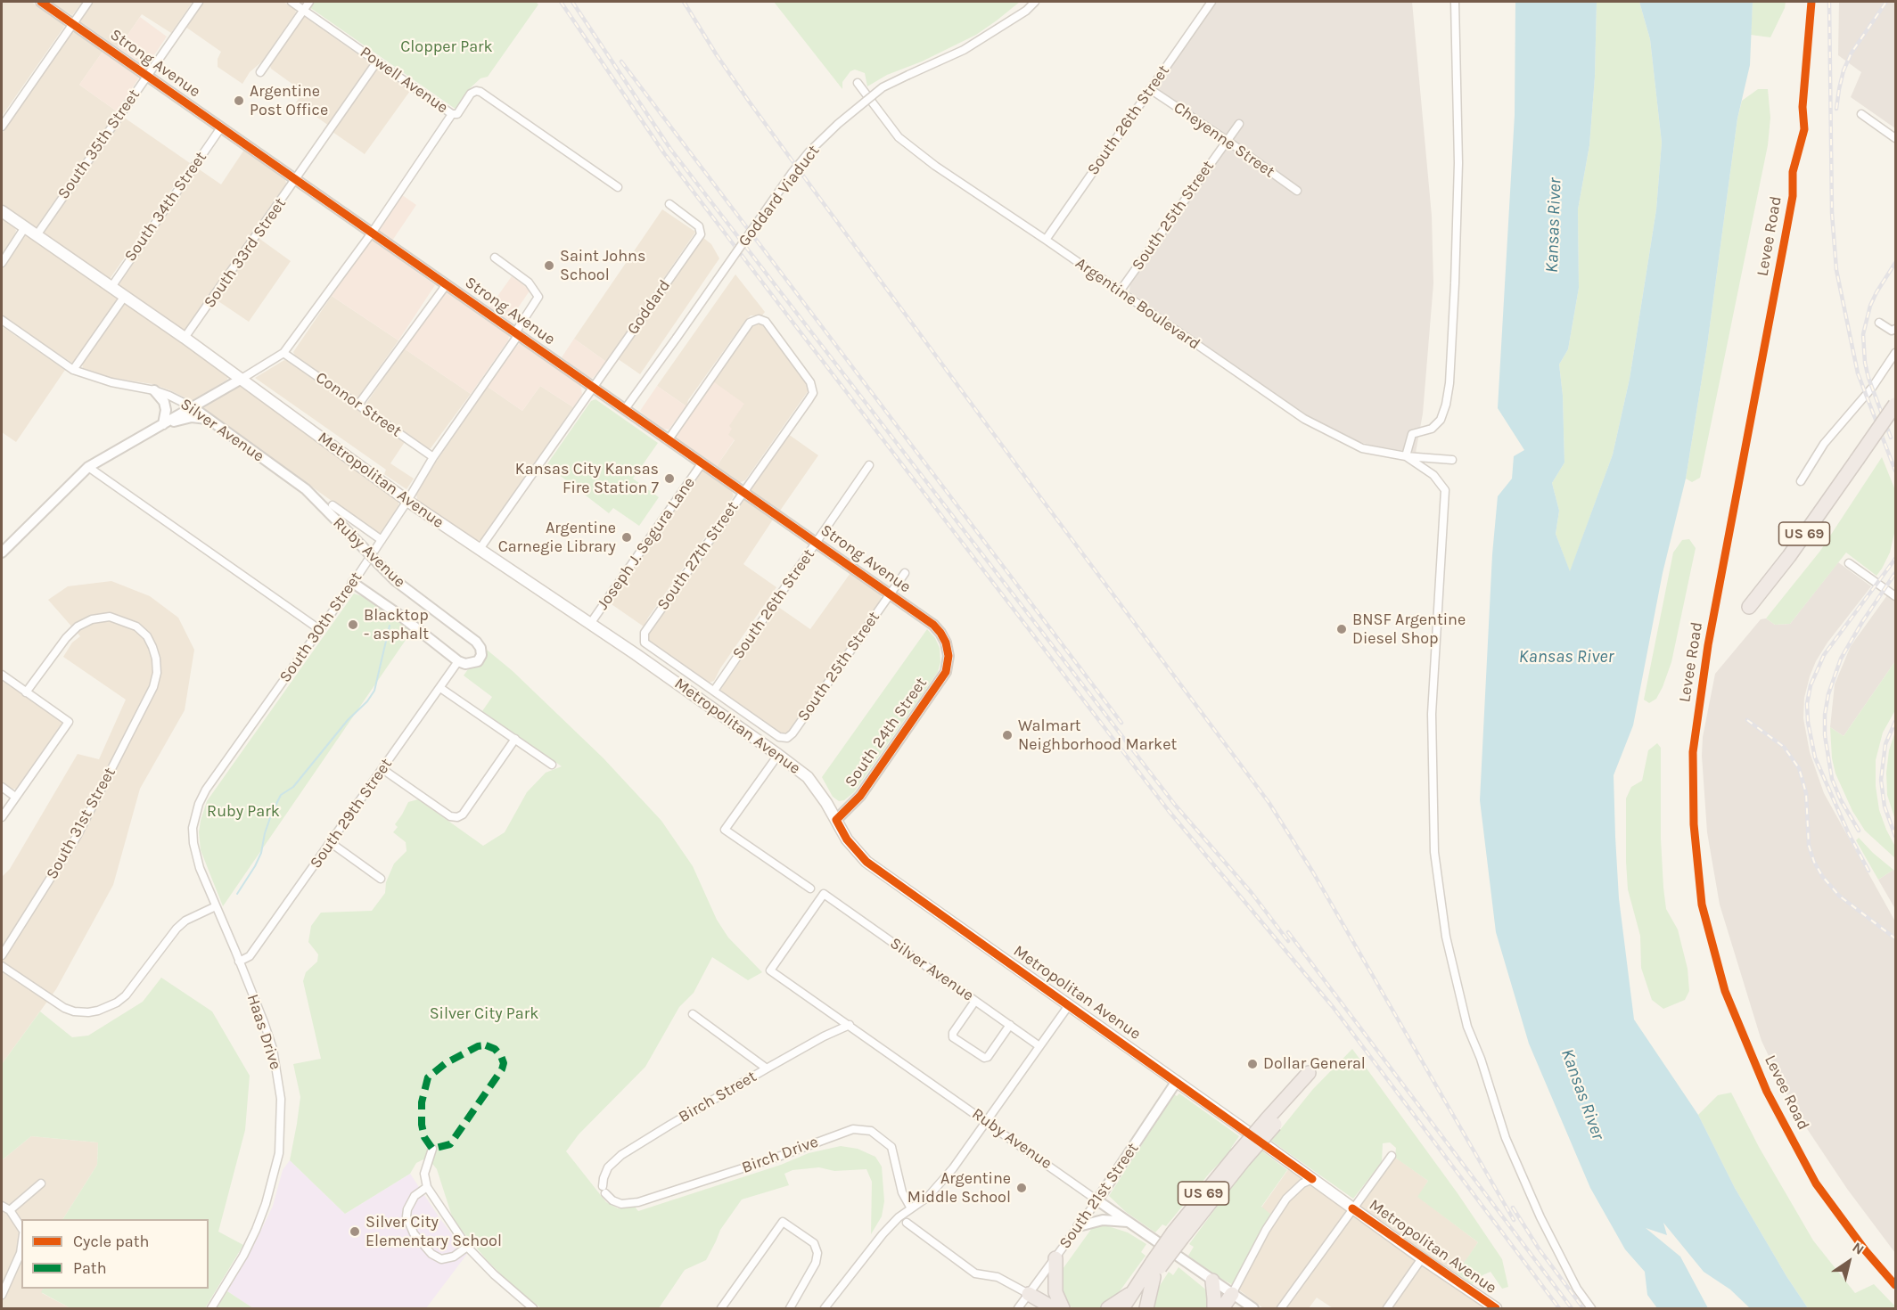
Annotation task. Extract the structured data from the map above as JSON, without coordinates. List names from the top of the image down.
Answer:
{
  "streets": {
    "highway": ["US 69"],
    "main road": ["Metropolitan Avenue"],
    "street": [
      "Strong Avenue",
      "Powell Avenue",
      "South 26th Street",
      "Cheyenne Street",
      "South 35th Street",
      "Goddard Viaduct",
      "South 34th Street",
      "South 25th Street",
      "South 33rd Street",
      "Argentine Boulevard",
      "Goddard",
      "Connor Street",
      "Silver Avenue",
      "Joseph J. Segura Lane",
      "Ruby Avenue",
      "South 27th Street",
      "South 30th Street",
      "South 24th Street",
      "South 29th Street",
      "South 31st Street",
      "Haas Drive",
      "Birch Street",
      "Birch Drive",
      "South 21st Street"
    ],
    "cycle path": ["Levee Road"]
  },
  "crossings": [
    ["Strong Avenue", "South 26th Street"],
    ["Strong Avenue", "South 35th Street"],
    ["Strong Avenue", "Goddard Viaduct"],
    ["Strong Avenue", "South 34th Street"],
    ["Strong Avenue", "South 25th Street"],
    ["Strong Avenue", "South 33rd Street"],
    ["Strong Avenue", "Goddard"],
    ["Strong Avenue", "Joseph J. Segura Lane"],
    ["Strong Avenue", "South 27th Street"],
    ["Strong Avenue", "South 30th Street"],
    ["Strong Avenue", "South 24th Street"],
    ["Powell Avenue", "South 33rd Street"],
    ["South 26th Street", "Cheyenne Street"],
    ["South 26th Street", "South 25th Street"],
    ["South 26th Street", "Argentine Boulevard"],
    ["South 26th Street", "South 27th Street"],
    ["Cheyenne Street", "South 25th Street"],
    ["South 35th Street", "Metropolitan Avenue"],
    ["South 34th Street", "Metropolitan Avenue"],
    ["South 25th Street", "Argentine Boulevard"],
    ["South 25th Street", "South 27th Street"],
    ["South 33rd Street", "Metropolitan Avenue"],
    ["Connor Street", "South 30th Street"],
    ["Silver Avenue", "Ruby Avenue"],
    ["Metropolitan Avenue", "Joseph J. Segura Lane"],
    ["Metropolitan Avenue", "South 30th Street"],
    ["Metropolitan Avenue", "South 24th Street"],
    ["Metropolitan Avenue", "South 21st Street"],
    ["Ruby Avenue", "South 30th Street"],
    ["Ruby Avenue", "South 29th Street"],
    ["Ruby Avenue", "Birch Street"],
    ["Ruby Avenue", "South 21st Street"],
    ["South 30th Street", "Haas Drive"],
    ["South 29th Street", "Haas Drive"],
    ["Birch Street", "Birch Drive"]
  ],
  "water": ["Kansas River"],
  "parks": ["Clopper Park", "Ruby Park", "Silver City Park"],
  "places": [
    "Argentine Post Office",
    "Saint Johns School",
    "Kansas City Kansas Fire Station 7",
    "Argentine Carnegie Library",
    "Blacktop - asphalt",
    "BNSF Argentine Diesel Shop",
    "Walmart Neighborhood Market",
    "Dollar General",
    "Argentine Middle School",
    "Silver City Elementary School"
  ],
  "legend": ["Cycle path", "Path"],
  "north": "top right"
}
